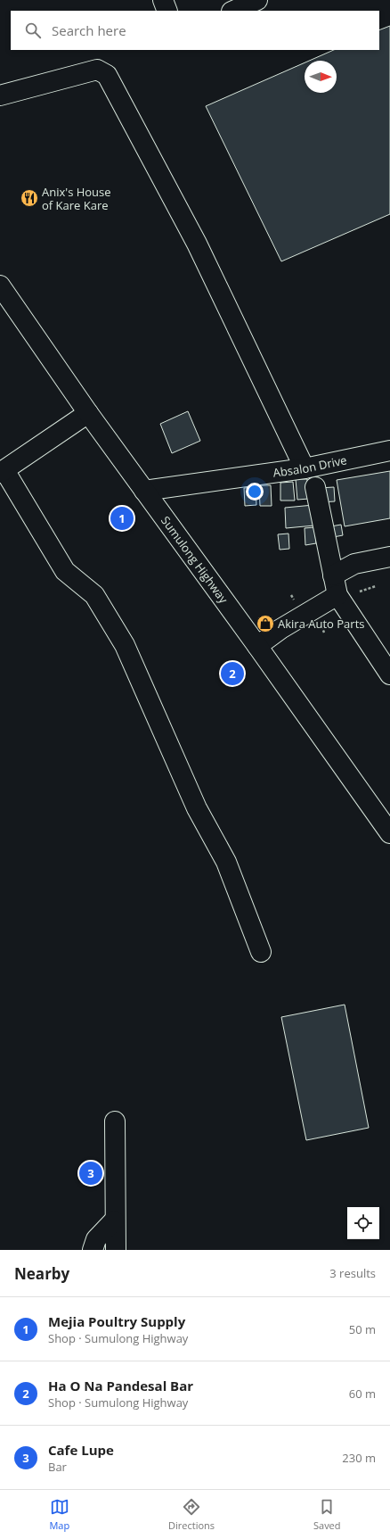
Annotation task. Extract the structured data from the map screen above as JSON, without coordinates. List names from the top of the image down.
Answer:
{
  "streets": {
    "street": ["Absalon Drive", "Sumulong Highway"]
  },
  "crossings": [
    ["Absalon Drive", "Sumulong Highway"]
  ],
  "places": {
    "restaurant": ["Anix's House of Kare Kare"],
    "shop": ["Akira Auto Parts"]
  },
  "north": "right",
  "page": {
    "search": "Search here",
    "pins": ["1", "2", "3"],
    "heading": ["Nearby", "3 results"],
    "list": [
      {
        "mark": "1",
        "name": "Mejia Poultry Supply",
        "note": "Shop · Sumulong Highway",
        "value": "50 m"
      },
      {
        "mark": "2",
        "name": "Ha O Na Pandesal Bar",
        "note": "Shop · Sumulong Highway",
        "value": "60 m"
      },
      {
        "mark": "3",
        "name": "Cafe Lupe",
        "note": "Bar",
        "value": "230 m"
      }
    ],
    "nav": ["Map", "Directions", "Saved"]
  }
}
